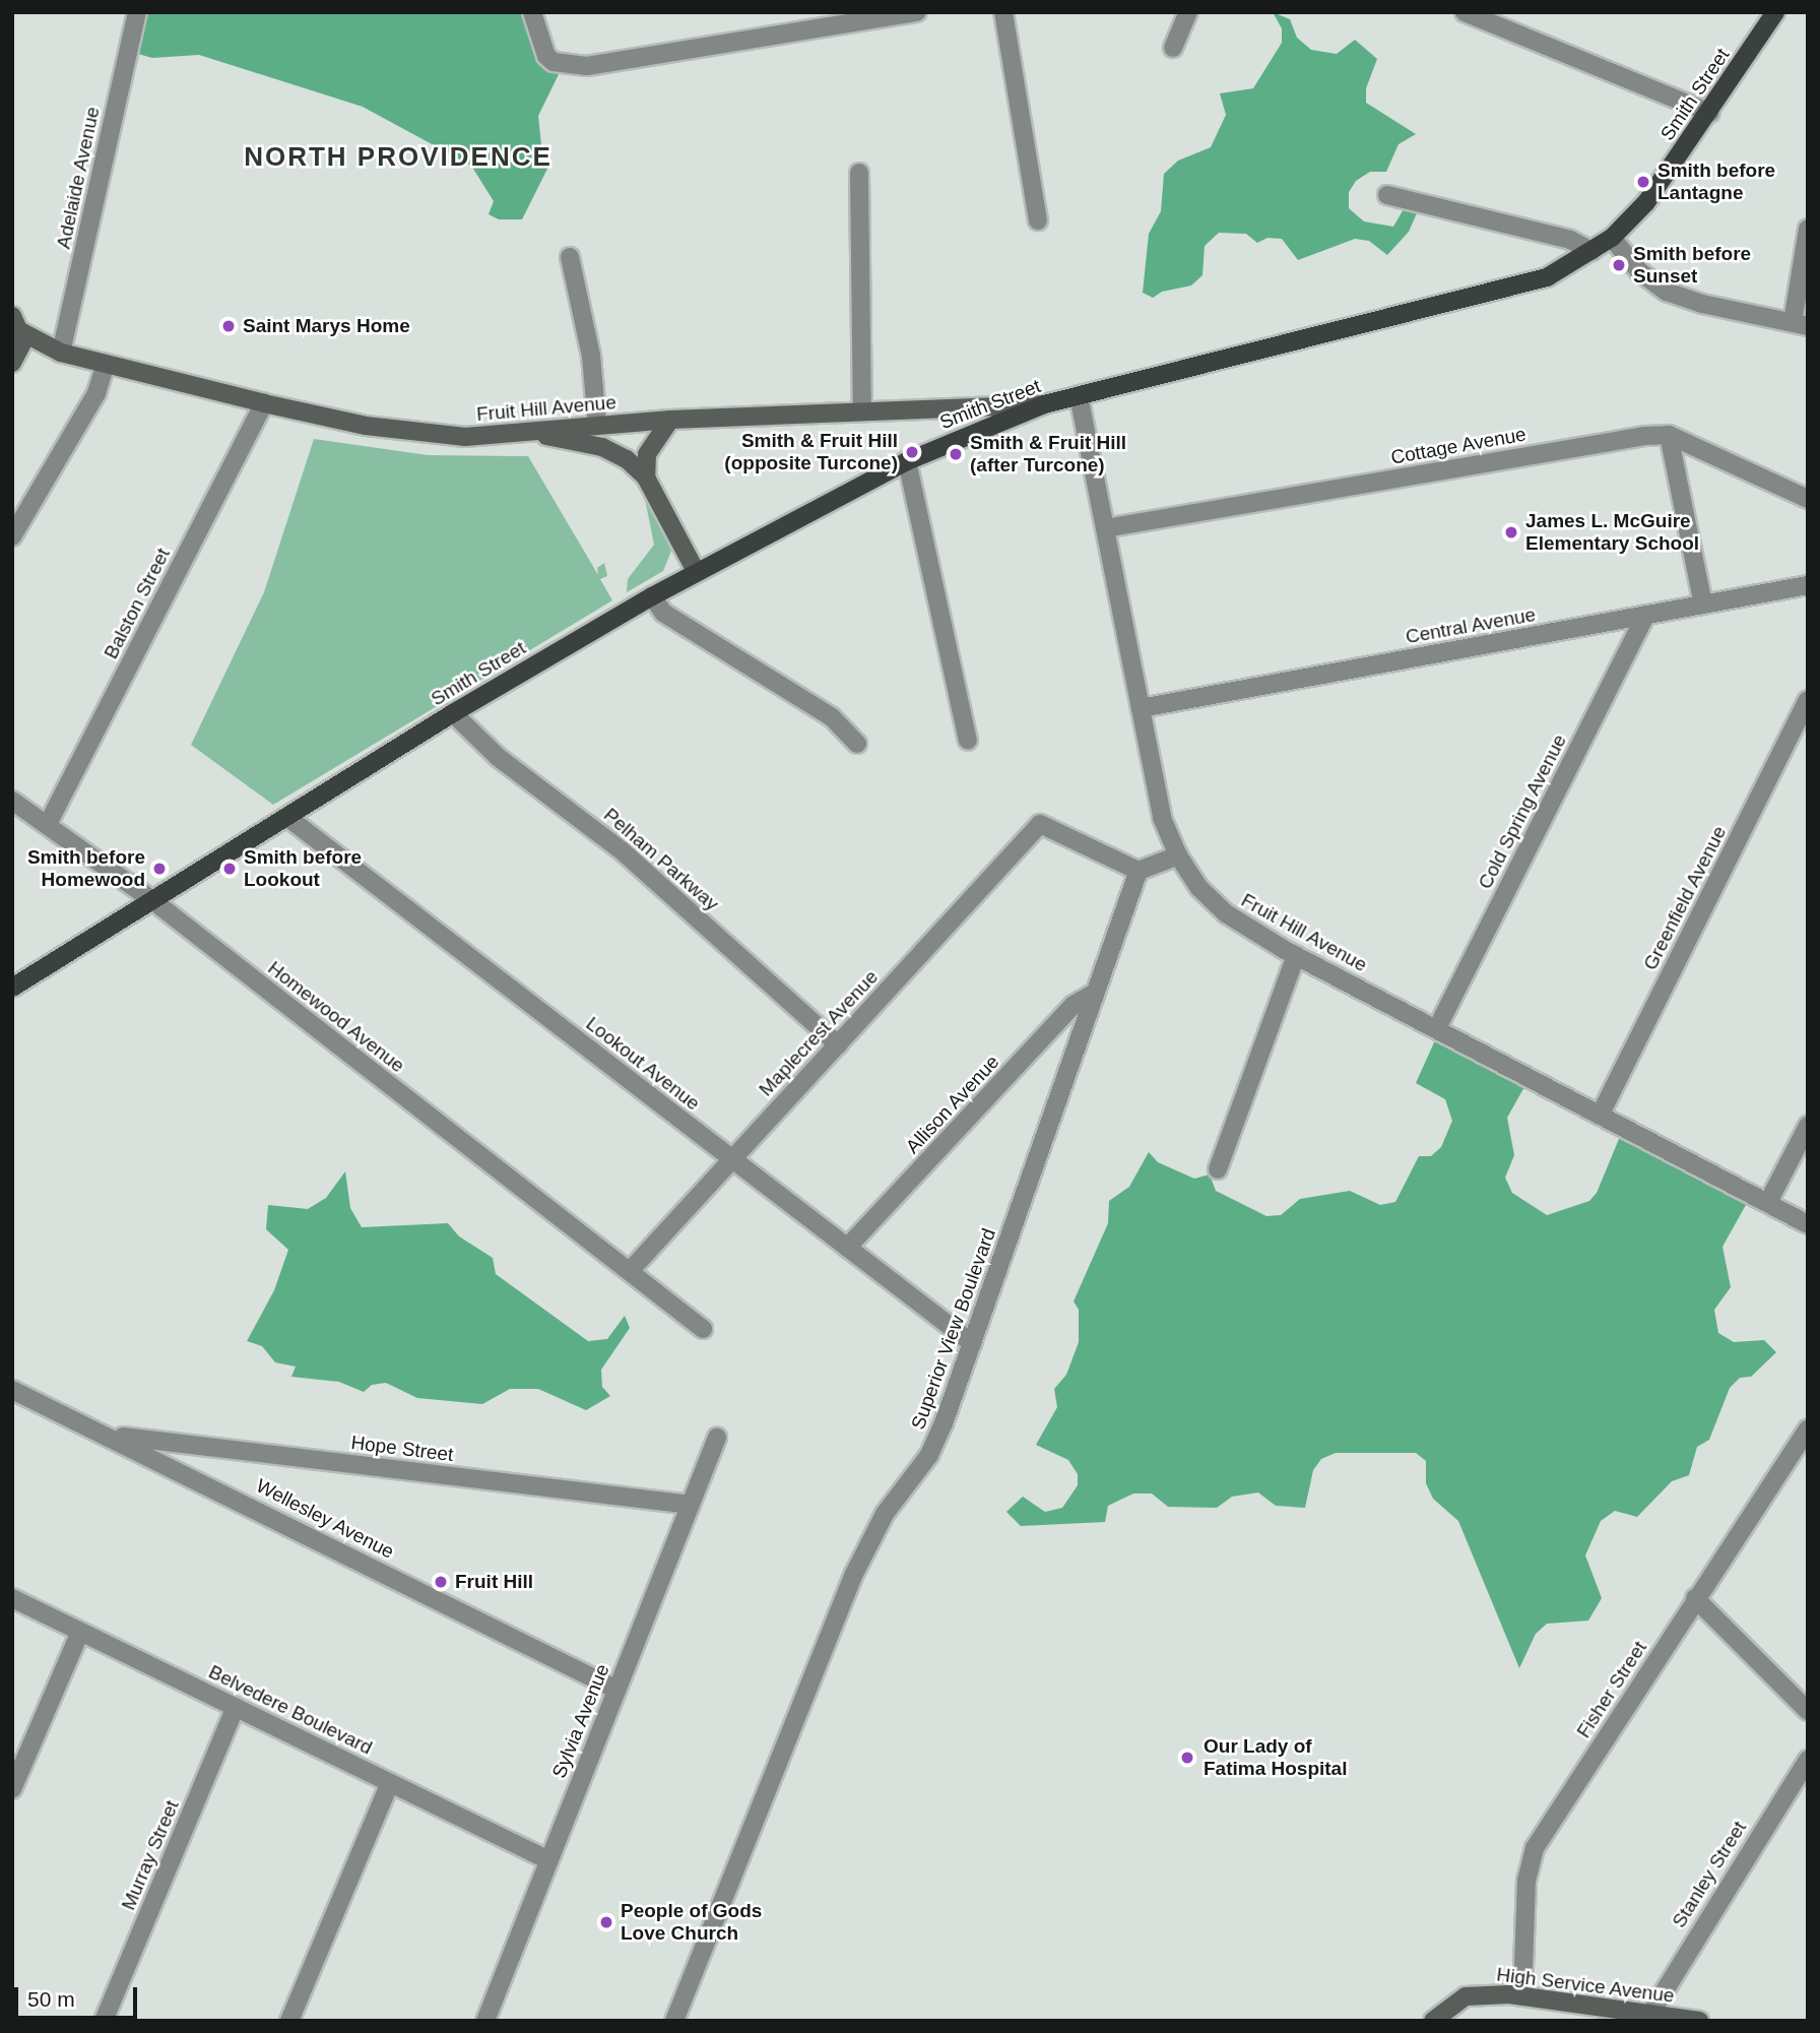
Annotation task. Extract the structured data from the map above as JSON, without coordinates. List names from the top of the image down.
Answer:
{
  "streets": {
    "main road": ["Smith Street", "Fruit Hill Avenue", "High Service Avenue"],
    "street": [
      "Adelaide Avenue",
      "Cottage Avenue",
      "Balston Street",
      "Central Avenue",
      "Cold Spring Avenue",
      "Pelham Parkway",
      "Greenfield Avenue",
      "Homewood Avenue",
      "Maplecrest Avenue",
      "Lookout Avenue",
      "Allison Avenue",
      "Superior View Boulevard",
      "Hope Street",
      "Wellesley Avenue",
      "Fisher Street",
      "Belvedere Boulevard",
      "Sylvia Avenue",
      "Murray Street",
      "Stanley Street"
    ]
  },
  "crossings": [
    ["Smith Street", "Fruit Hill Avenue"],
    ["Smith Street", "Pelham Parkway"],
    ["Smith Street", "Homewood Avenue"],
    ["Smith Street", "Lookout Avenue"],
    ["Adelaide Avenue", "Fruit Hill Avenue"],
    ["Fruit Hill Avenue", "Cottage Avenue"],
    ["Fruit Hill Avenue", "Balston Street"],
    ["Fruit Hill Avenue", "Central Avenue"],
    ["Fruit Hill Avenue", "Cold Spring Avenue"],
    ["Fruit Hill Avenue", "Greenfield Avenue"],
    ["Balston Street", "Homewood Avenue"],
    ["Central Avenue", "Cold Spring Avenue"],
    ["Pelham Parkway", "Maplecrest Avenue"],
    ["Homewood Avenue", "Maplecrest Avenue"],
    ["Maplecrest Avenue", "Lookout Avenue"],
    ["Maplecrest Avenue", "Superior View Boulevard"],
    ["Lookout Avenue", "Allison Avenue"],
    ["Lookout Avenue", "Superior View Boulevard"],
    ["Allison Avenue", "Superior View Boulevard"],
    ["Hope Street", "Wellesley Avenue"],
    ["Hope Street", "Sylvia Avenue"],
    ["Wellesley Avenue", "Sylvia Avenue"],
    ["Fisher Street", "High Service Avenue"],
    ["Belvedere Boulevard", "Sylvia Avenue"],
    ["Belvedere Boulevard", "Murray Street"],
    ["Stanley Street", "High Service Avenue"]
  ],
  "districts": ["NORTH PROVIDENCE"],
  "places": [
    "Smith before Lantagne",
    "Smith before Sunset",
    "Saint Marys Home",
    "Smith & Fruit Hill (opposite Turcone)",
    "Smith & Fruit Hill (after Turcone)",
    "James L. McGuire Elementary School",
    "Smith before Homewood",
    "Smith before Lookout",
    "Fruit Hill",
    "Our Lady of Fatima Hospital",
    "People of Gods Love Church"
  ],
  "scale_bar": "50 m"
}
